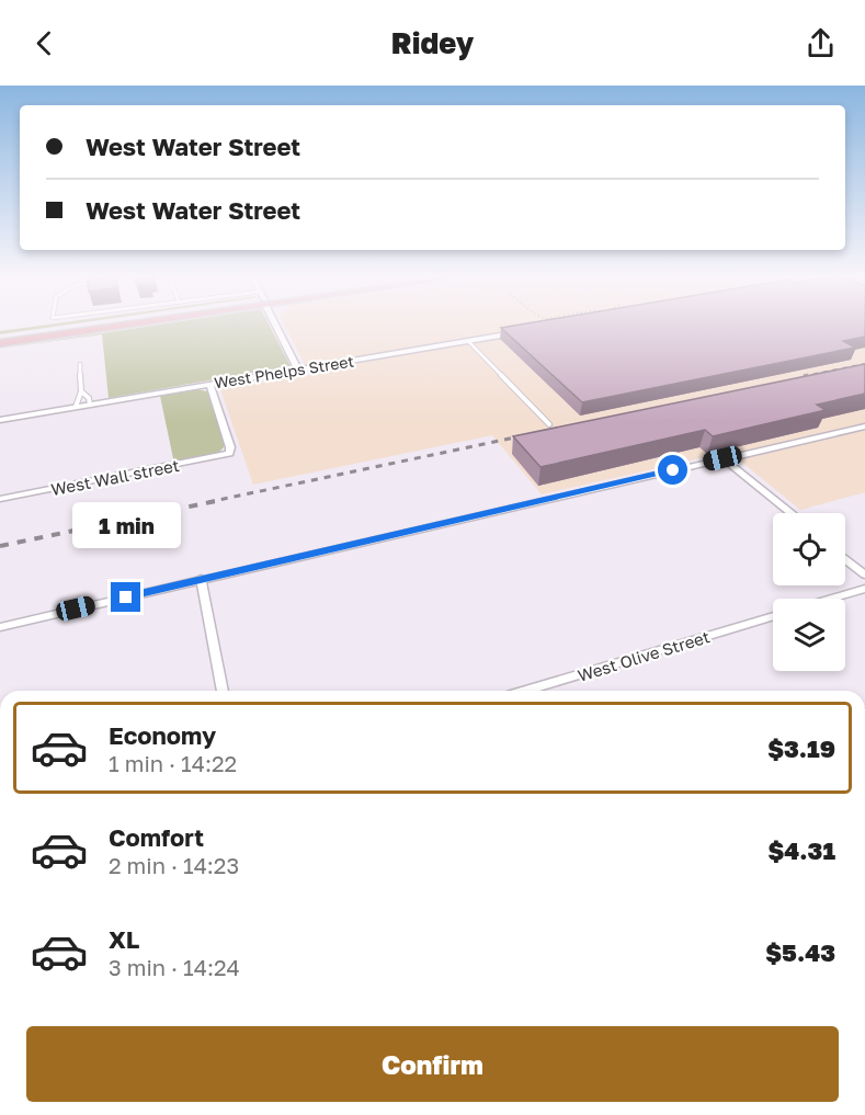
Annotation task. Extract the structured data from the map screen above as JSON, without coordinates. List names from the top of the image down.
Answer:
{
  "streets": {
    "street": ["West Phelps Street", "West Wall street", "West Olive Street"]
  },
  "crossings": [
    ["West Phelps Street", "West Wall street"]
  ],
  "page": {
    "header": "Ridey",
    "banner": ["West Water Street", "West Water Street"],
    "bubble": "1 min",
    "list": [
      {
        "name": "Economy",
        "note": "1 min · 14:22",
        "value": "$3.19"
      },
      {
        "name": "Comfort",
        "note": "2 min · 14:23",
        "value": "$4.31"
      },
      {
        "name": "XL",
        "note": "3 min · 14:24",
        "value": "$5.43"
      }
    ],
    "buttons": "Confirm"
  }
}
